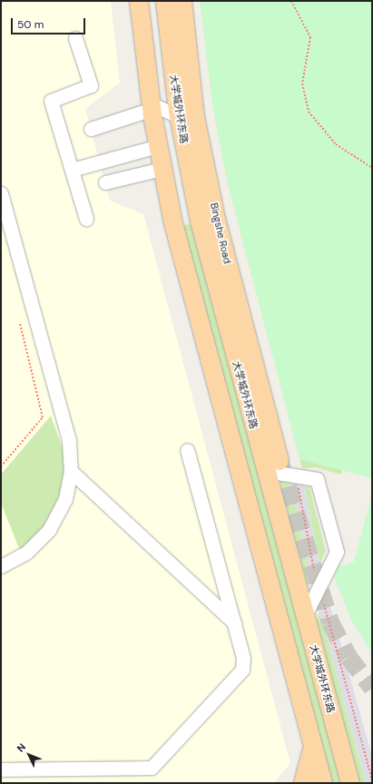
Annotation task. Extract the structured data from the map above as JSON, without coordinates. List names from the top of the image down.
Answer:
{
  "streets": {
    "main road": ["大学城外环东路", "Bingshe Road"]
  },
  "crossings": [
    ["大学城外环东路", "Bingshe Road"]
  ],
  "scale_bar": "50 m",
  "north": "top left"
}
